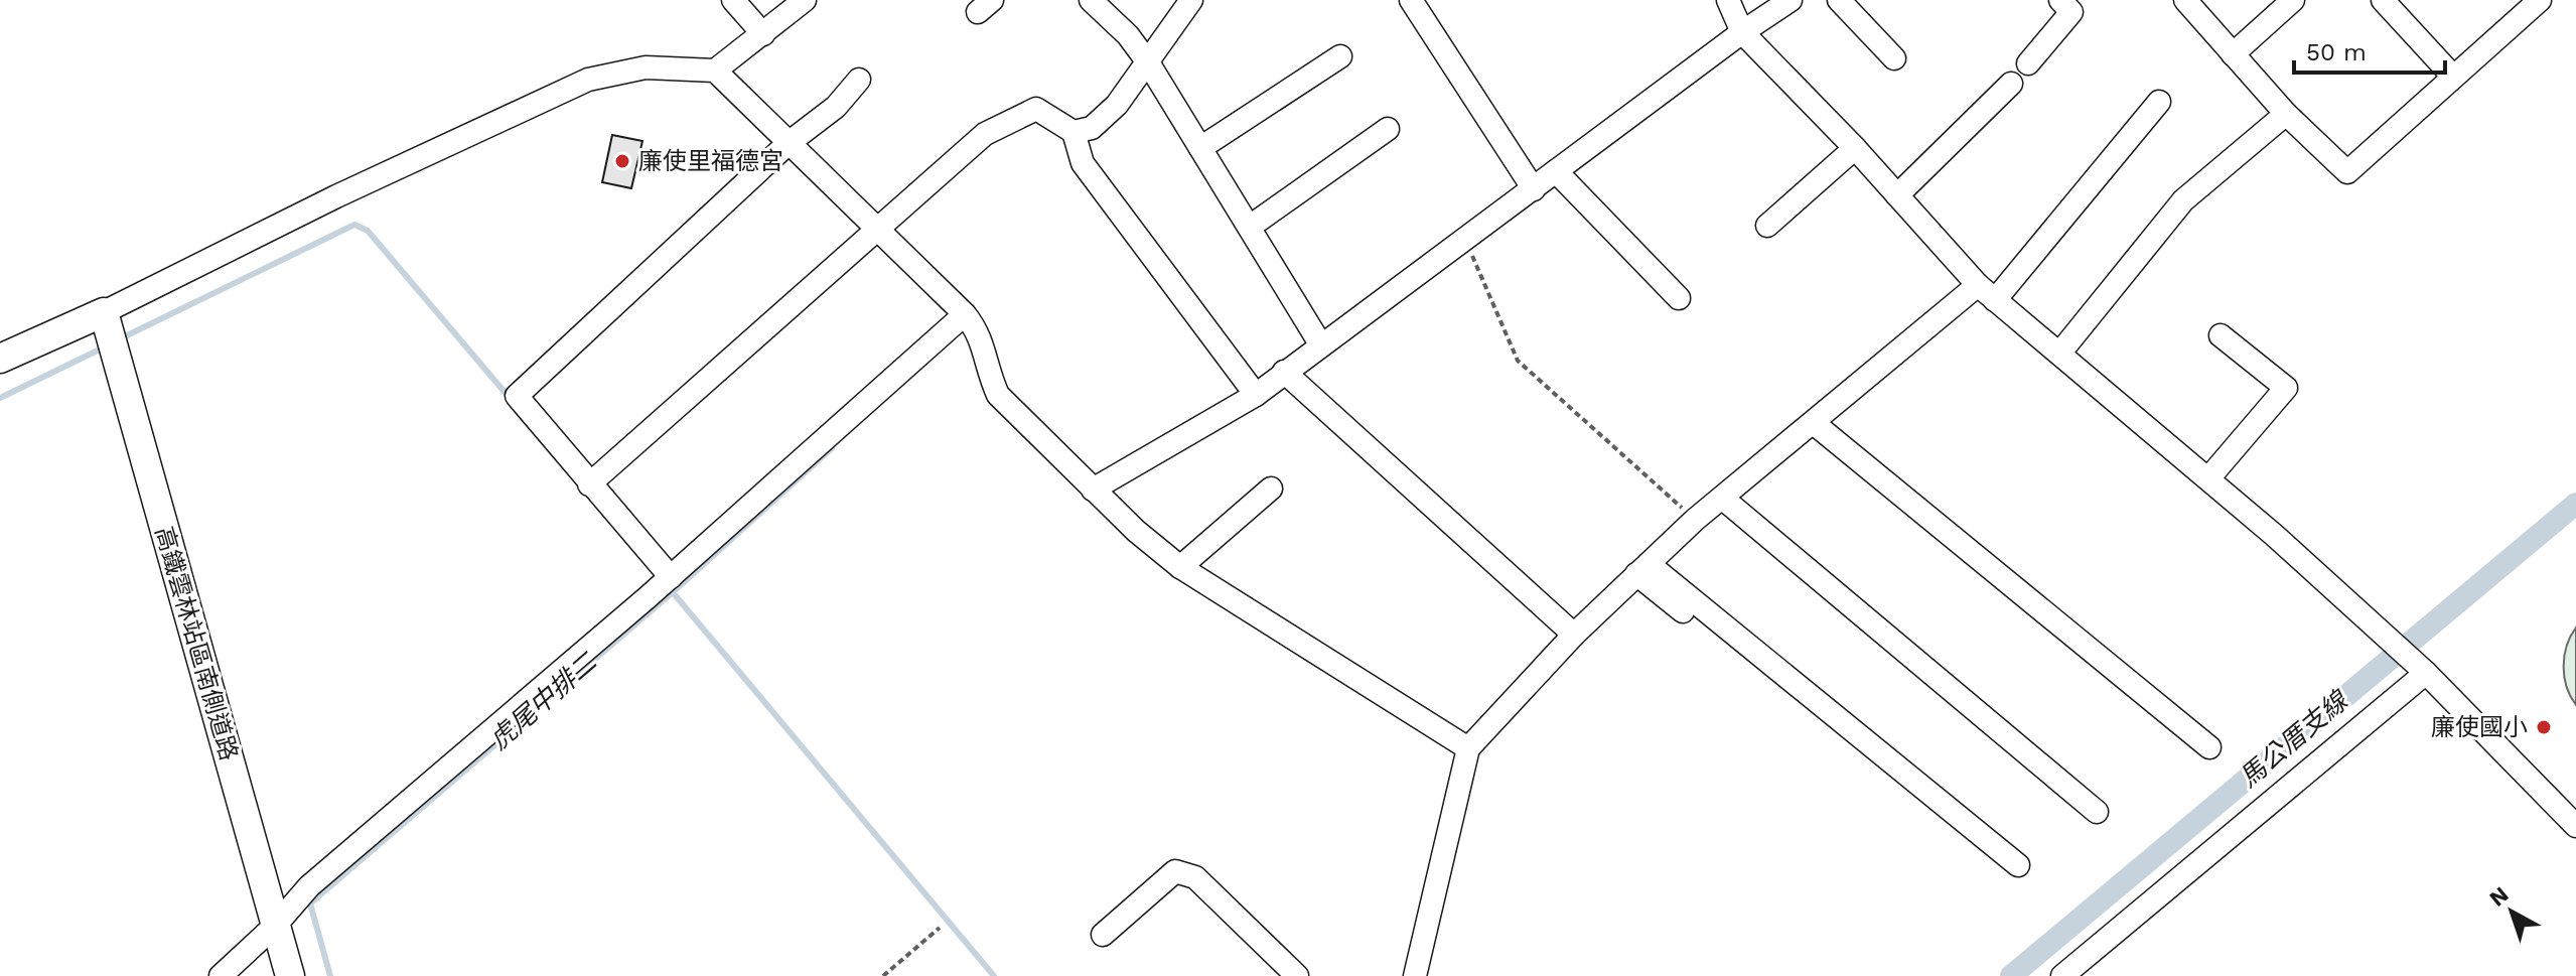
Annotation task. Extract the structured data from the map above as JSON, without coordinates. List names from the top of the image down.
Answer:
{
  "streets": {
    "main road": ["高鐵雲林站區南側道路"]
  },
  "water": ["虎尾中排二", "馬公厝支線"],
  "places": ["廉使里福德宮", "廉使國小"],
  "scale_bar": "50 m",
  "north": "top left"
}
